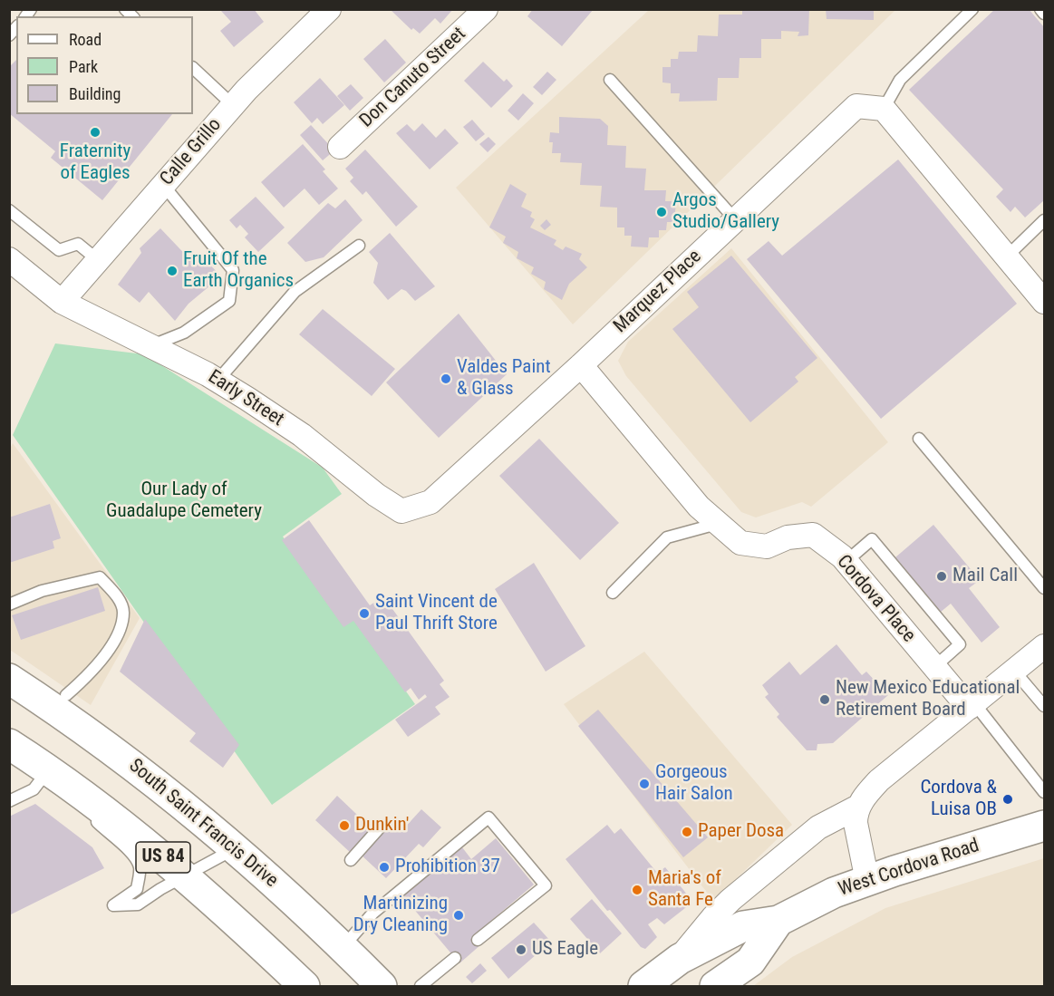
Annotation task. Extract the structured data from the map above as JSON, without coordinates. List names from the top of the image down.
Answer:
{
  "streets": {
    "main road": ["South Saint Francis Drive", "US 84", "West Cordova Road"],
    "street": [
      "Don Canuto Street",
      "Calle Grillo",
      "Marquez Place",
      "Early Street",
      "Cordova Place"
    ]
  },
  "crossings": [
    ["Calle Grillo", "Early Street"],
    ["Marquez Place", "Early Street"],
    ["Marquez Place", "Cordova Place"]
  ],
  "parks": ["Our Lady of Guadalupe Cemetery"],
  "places": [
    "Fraternity of Eagles",
    "Argos Studio/Gallery",
    "Fruit Of the Earth Organics",
    "Valdes Paint & Glass",
    "Mail Call",
    "Saint Vincent de Paul Thrift Store",
    "New Mexico Educational Retirement Board",
    "Gorgeous Hair Salon",
    "Cordova & Luisa OB",
    "Dunkin'",
    "Paper Dosa",
    "Prohibition 37",
    "Maria's of Santa Fe",
    "Martinizing Dry Cleaning",
    "US Eagle"
  ],
  "legend": ["Road", "Park", "Building"]
}
